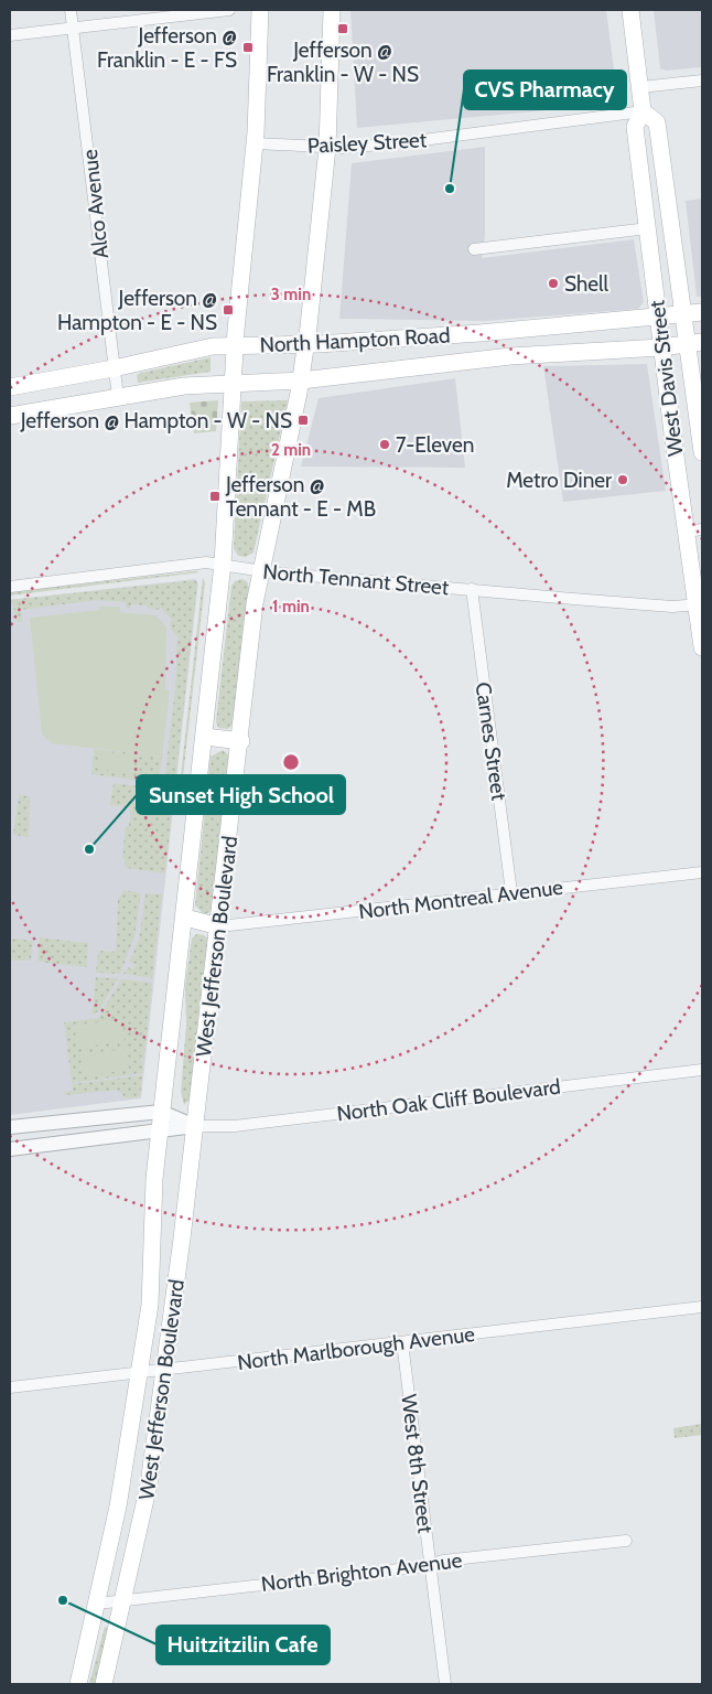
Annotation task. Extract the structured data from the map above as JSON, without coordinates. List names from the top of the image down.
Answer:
{
  "streets": {
    "main road": ["North Hampton Road", "West Davis Street", "West Jefferson Boulevard"],
    "street": [
      "Paisley Street",
      "Alco Avenue",
      "North Tennant Street",
      "Carnes Street",
      "North Montreal Avenue",
      "North Oak Cliff Boulevard",
      "North Marlborough Avenue",
      "West 8th Street",
      "North Brighton Avenue"
    ]
  },
  "crossings": [
    ["Paisley Street", "West Davis Street"],
    ["Paisley Street", "West Jefferson Boulevard"],
    ["Alco Avenue", "North Hampton Road"],
    ["North Hampton Road", "West Davis Street"],
    ["North Hampton Road", "West Jefferson Boulevard"],
    ["West Davis Street", "North Tennant Street"],
    ["North Tennant Street", "Carnes Street"],
    ["North Tennant Street", "West Jefferson Boulevard"],
    ["Carnes Street", "North Montreal Avenue"],
    ["North Montreal Avenue", "West Jefferson Boulevard"],
    ["West Jefferson Boulevard", "North Oak Cliff Boulevard"],
    ["West Jefferson Boulevard", "North Marlborough Avenue"],
    ["West Jefferson Boulevard", "North Brighton Avenue"],
    ["North Marlborough Avenue", "West 8th Street"],
    ["West 8th Street", "North Brighton Avenue"]
  ],
  "places": {
    "transit": [
      "Jefferson @ Franklin - W - NS",
      "Jefferson @ Franklin - E - FS",
      "Jefferson @ Hampton - E - NS",
      "Jefferson @ Hampton - W - NS",
      "Jefferson @ Tennant - E - MB"
    ],
    "other": [
      "CVS Pharmacy",
      "Shell",
      "7-Eleven",
      "Metro Diner",
      "Sunset High School",
      "Huitzitzilin Cafe"
    ]
  },
  "rings": ["3 min", "2 min", "1 min"]
}
